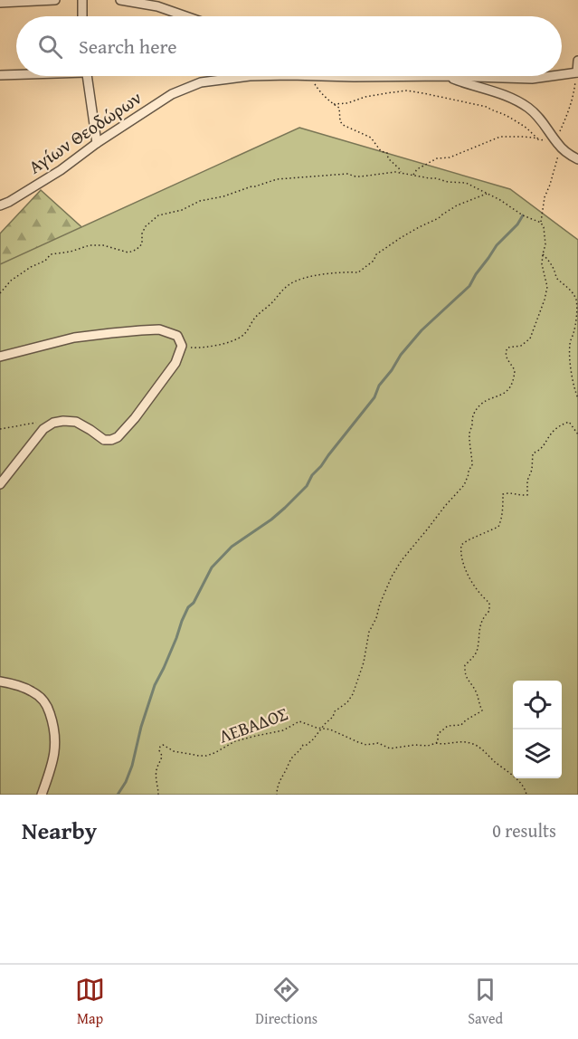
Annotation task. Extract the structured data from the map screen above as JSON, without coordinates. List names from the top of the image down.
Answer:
{
  "streets": {
    "street": ["Αγίων Θεοδώρων"],
    "path": ["ΛΕΒΑΔΟΣ"]
  },
  "page": {
    "search": "Search here",
    "heading": ["Nearby", "0 results"],
    "nav": ["Map", "Directions", "Saved"]
  }
}
